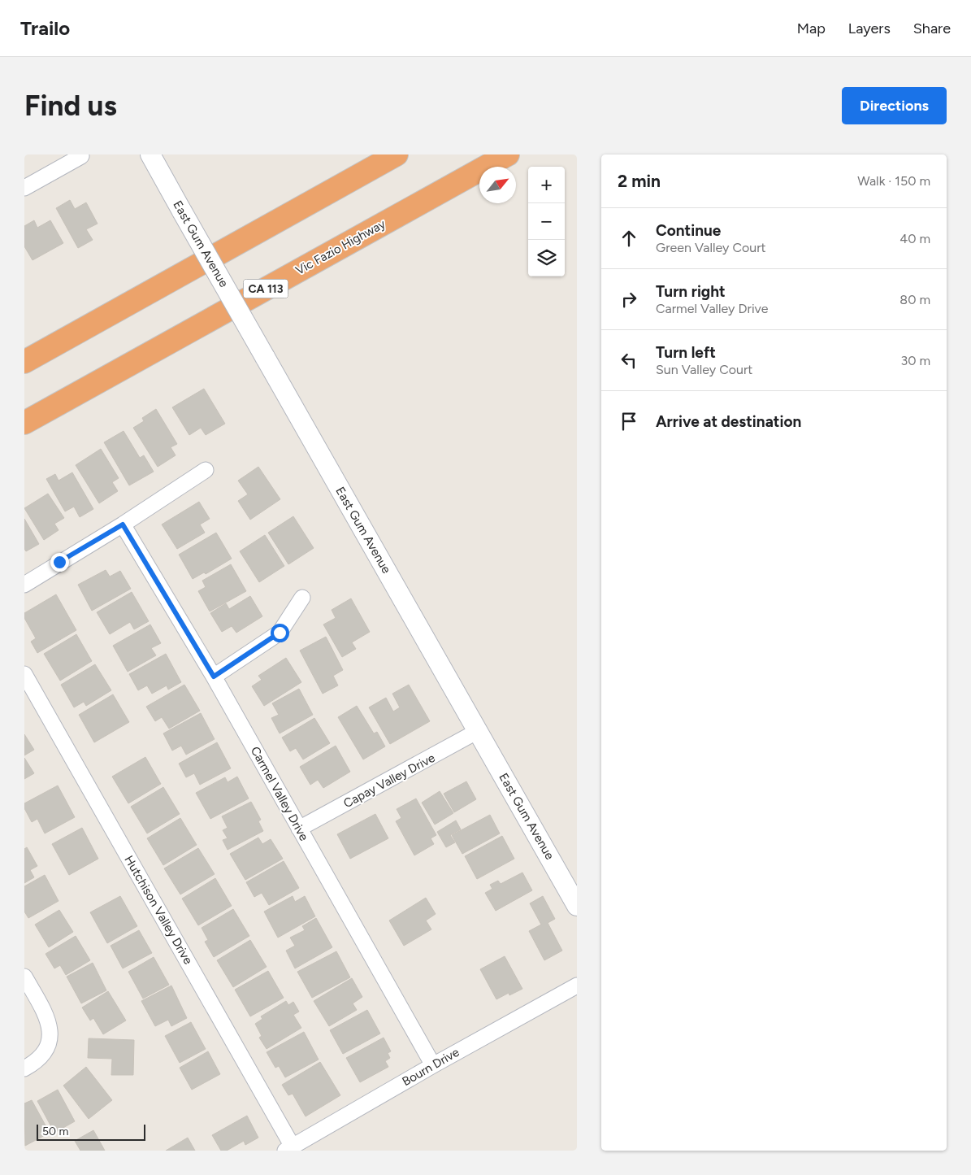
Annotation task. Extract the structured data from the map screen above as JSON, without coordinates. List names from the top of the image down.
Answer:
{
  "streets": {
    "highway": ["Vic Fazio Highway", "CA 113"],
    "street": [
      "East Gum Avenue",
      "Capay Valley Drive",
      "Carmel Valley Drive",
      "Hutchison Valley Drive",
      "Bourn Drive"
    ]
  },
  "crossings": [
    ["East Gum Avenue", "Capay Valley Drive"],
    ["Capay Valley Drive", "Carmel Valley Drive"],
    ["Carmel Valley Drive", "Bourn Drive"],
    ["Hutchison Valley Drive", "Bourn Drive"]
  ],
  "scale_bar": "50 m",
  "north": "top right",
  "page": {
    "header": "Trailo",
    "nav": ["Map", "Layers", "Share"],
    "buttons": "Directions",
    "title": "Find us",
    "heading": ["2 min", "Walk · 150 m"],
    "map_buttons": ["+", "−"],
    "list": [
      ["Continue", "Green Valley Court", "40 m"],
      ["Turn right", "Carmel Valley Drive", "80 m"],
      ["Turn left", "Sun Valley Court", "30 m"],
      "Arrive at destination"
    ],
    "scale": "50 m"
  }
}
